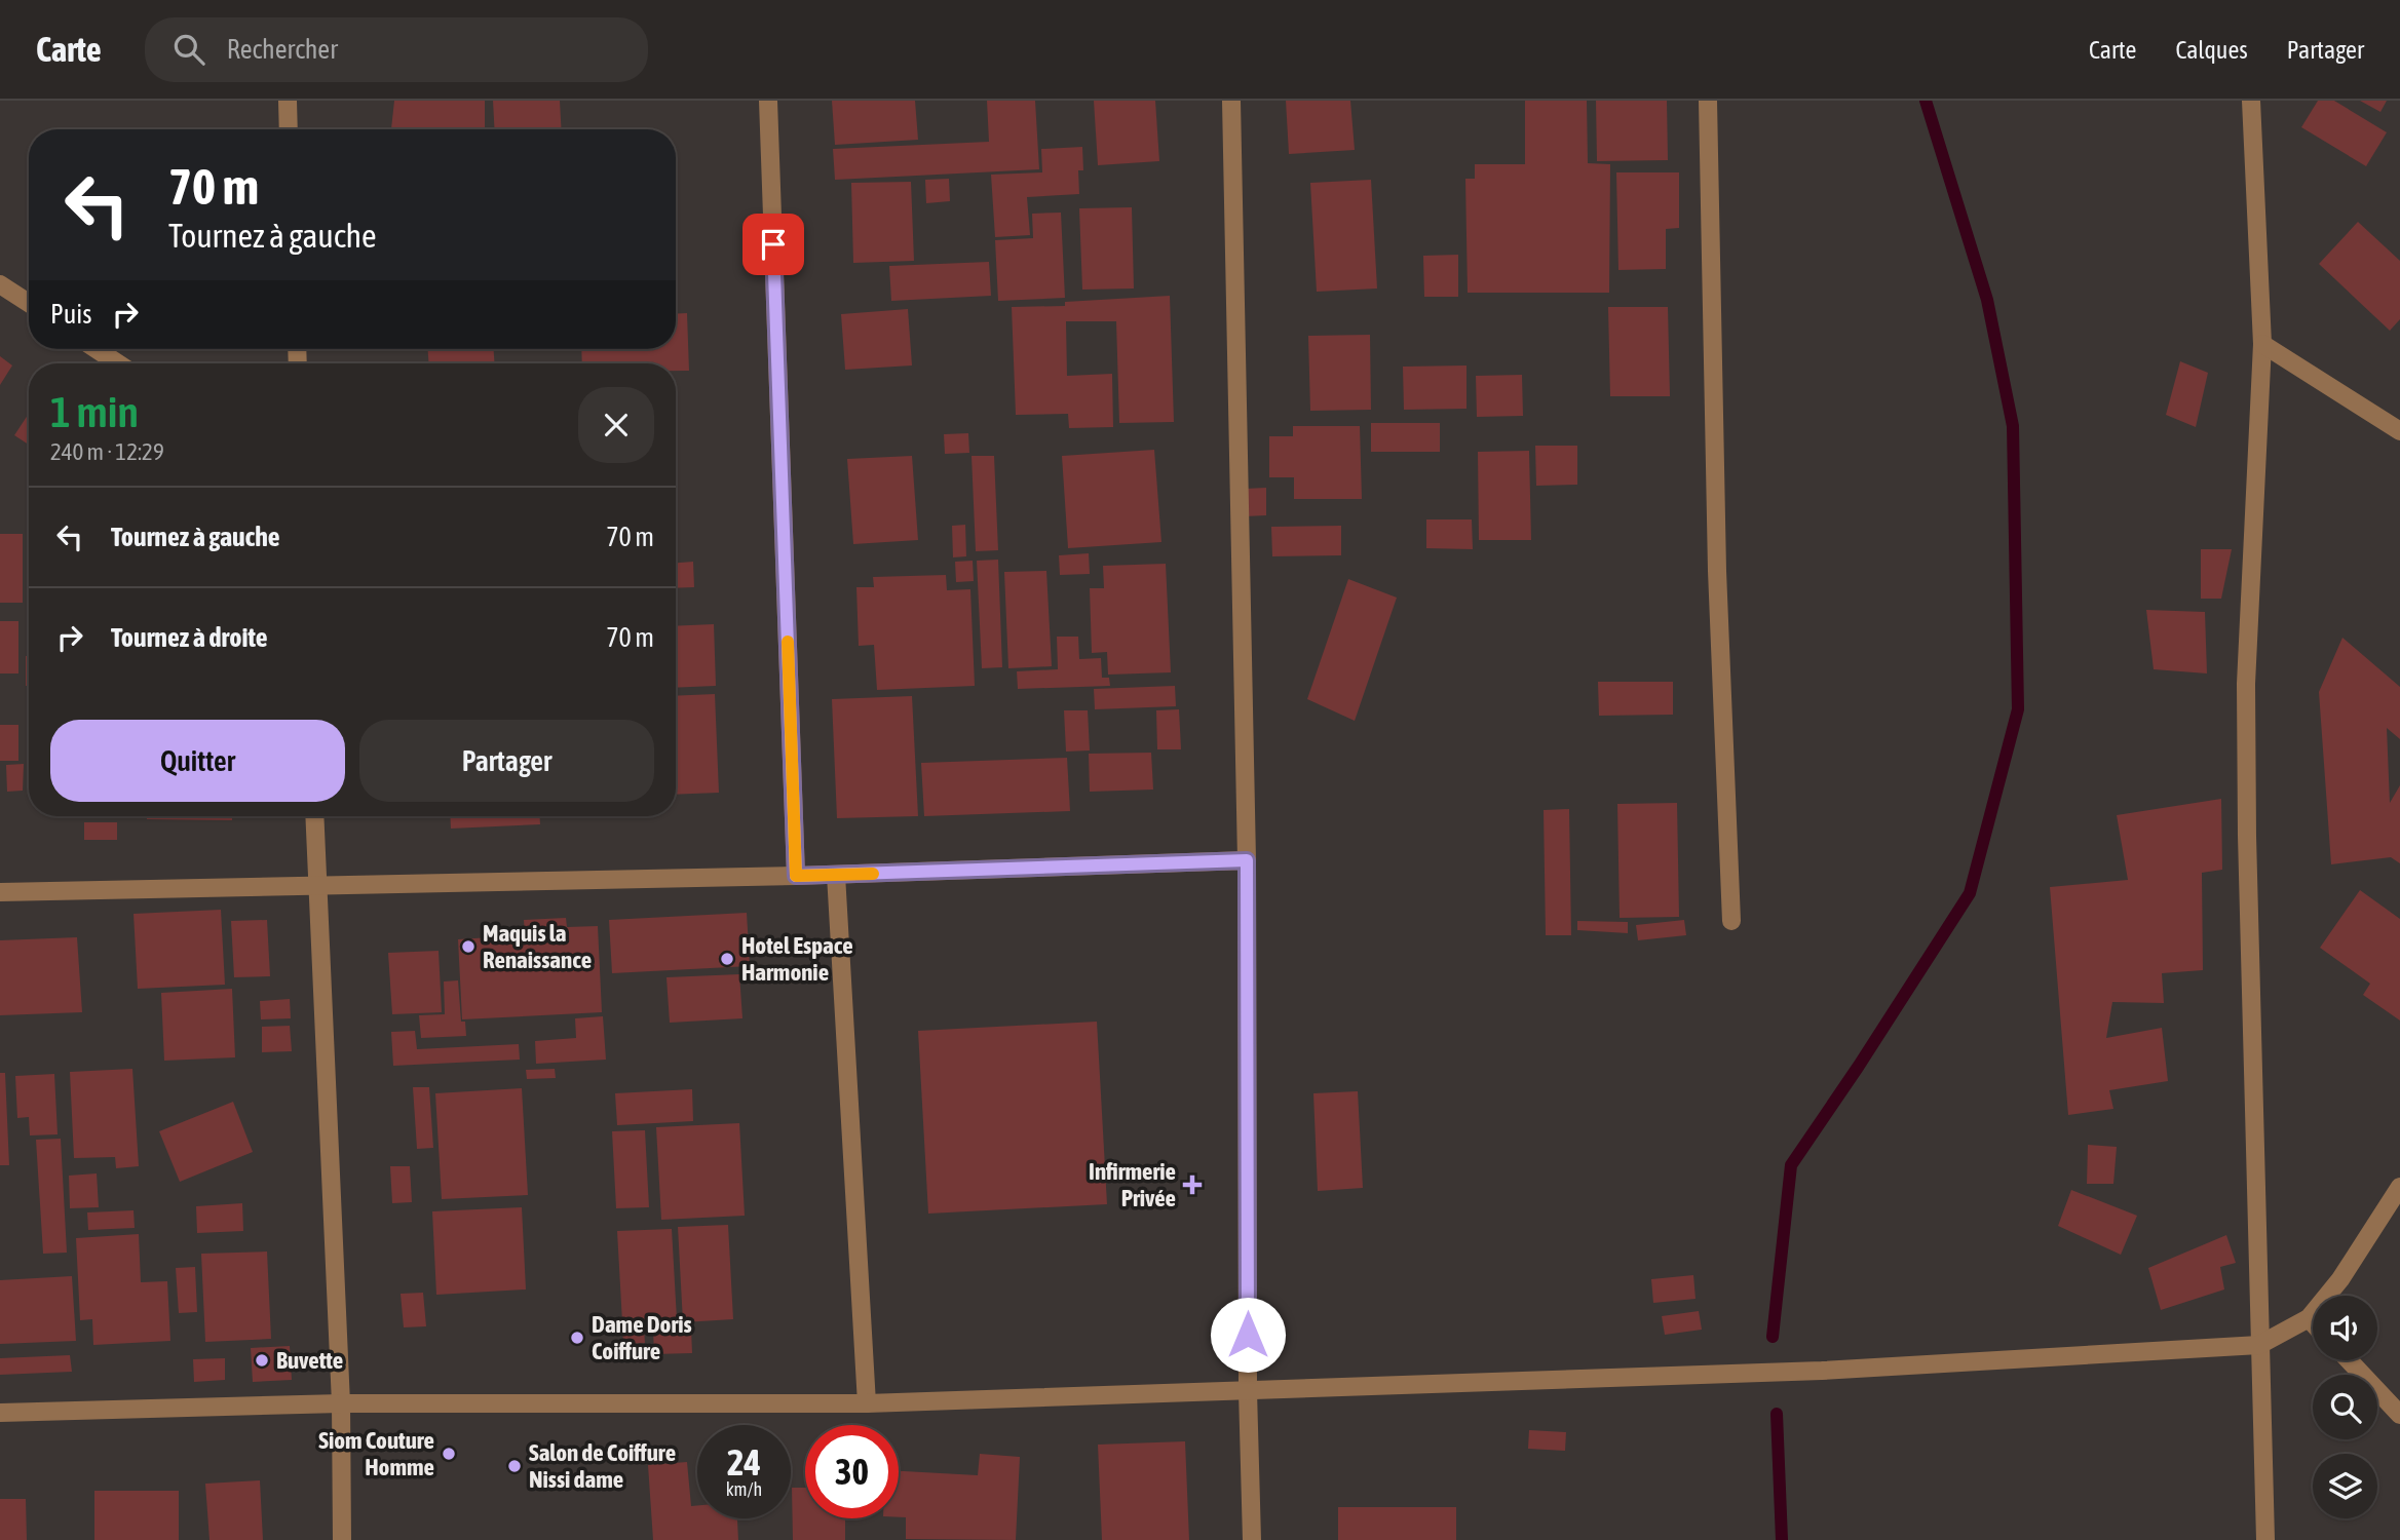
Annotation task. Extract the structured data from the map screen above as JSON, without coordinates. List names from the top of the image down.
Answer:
{
  "places": {
    "other": [
      "Maquis la Renaissance",
      "Hotel Espace Harmonie",
      "Dame Doris Coiffure",
      "Buvette",
      "Siom Couture Homme",
      "Salon de Coiffure Nissi dame"
    ],
    "health": ["Infirmerie Privée"]
  },
  "page": {
    "header": "Carte",
    "search": "Rechercher",
    "nav": ["Carte", "Calques", "Partager"],
    "turn": ["70 m", "Tournez à gauche"],
    "then": "Puis",
    "heading": ["1 min", "240 m · 12:29"],
    "list": [
      {
        "name": "Tournez à gauche",
        "value": "70 m"
      },
      {
        "name": "Tournez à droite",
        "value": "70 m"
      }
    ],
    "buttons": ["Quitter", "Partager"],
    "speed": "24 km/h",
    "limit": "30"
  }
}
